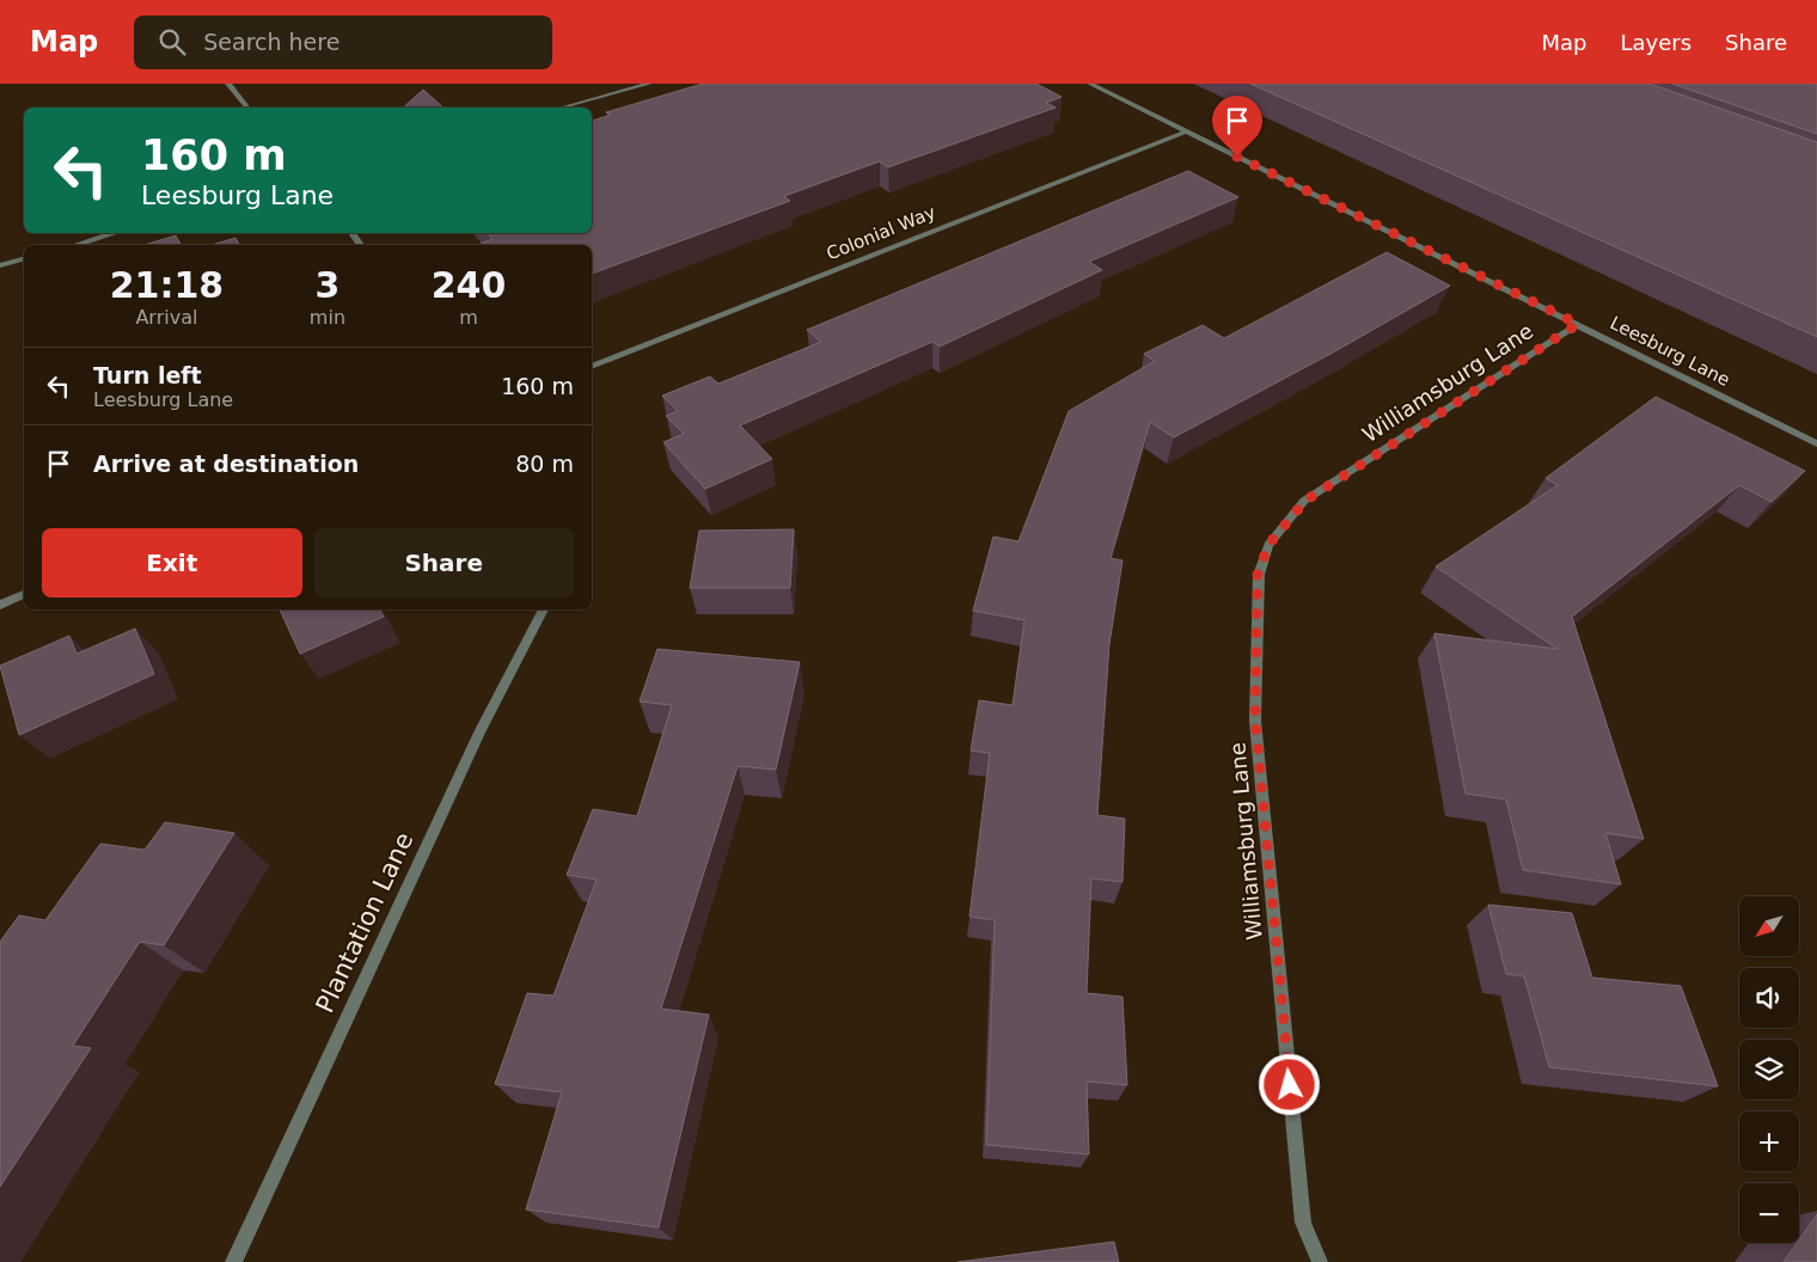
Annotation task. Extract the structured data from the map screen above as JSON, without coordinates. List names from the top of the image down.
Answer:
{
  "streets": {
    "street": [
      "Colonial Way",
      "Leesburg Lane",
      "Williamsburg Lane",
      "Plantation Lane"
    ]
  },
  "crossings": [
    ["Colonial Way", "Leesburg Lane"],
    ["Leesburg Lane", "Williamsburg Lane"]
  ],
  "north": "bottom left",
  "page": {
    "header": "Map",
    "search": "Search here",
    "nav": ["Map", "Layers", "Share"],
    "turn": ["160 m", "Leesburg Lane"],
    "eta": [
      "21:18",
      "Arrival",
      "3",
      "min",
      "240",
      "m"
    ],
    "list": [
      {
        "name": "Turn left",
        "note": "Leesburg Lane",
        "value": "160 m"
      },
      {
        "name": "Arrive at destination",
        "value": "80 m"
      }
    ],
    "buttons": ["Exit", "Share"],
    "map_buttons": ["+", "−"]
  }
}
